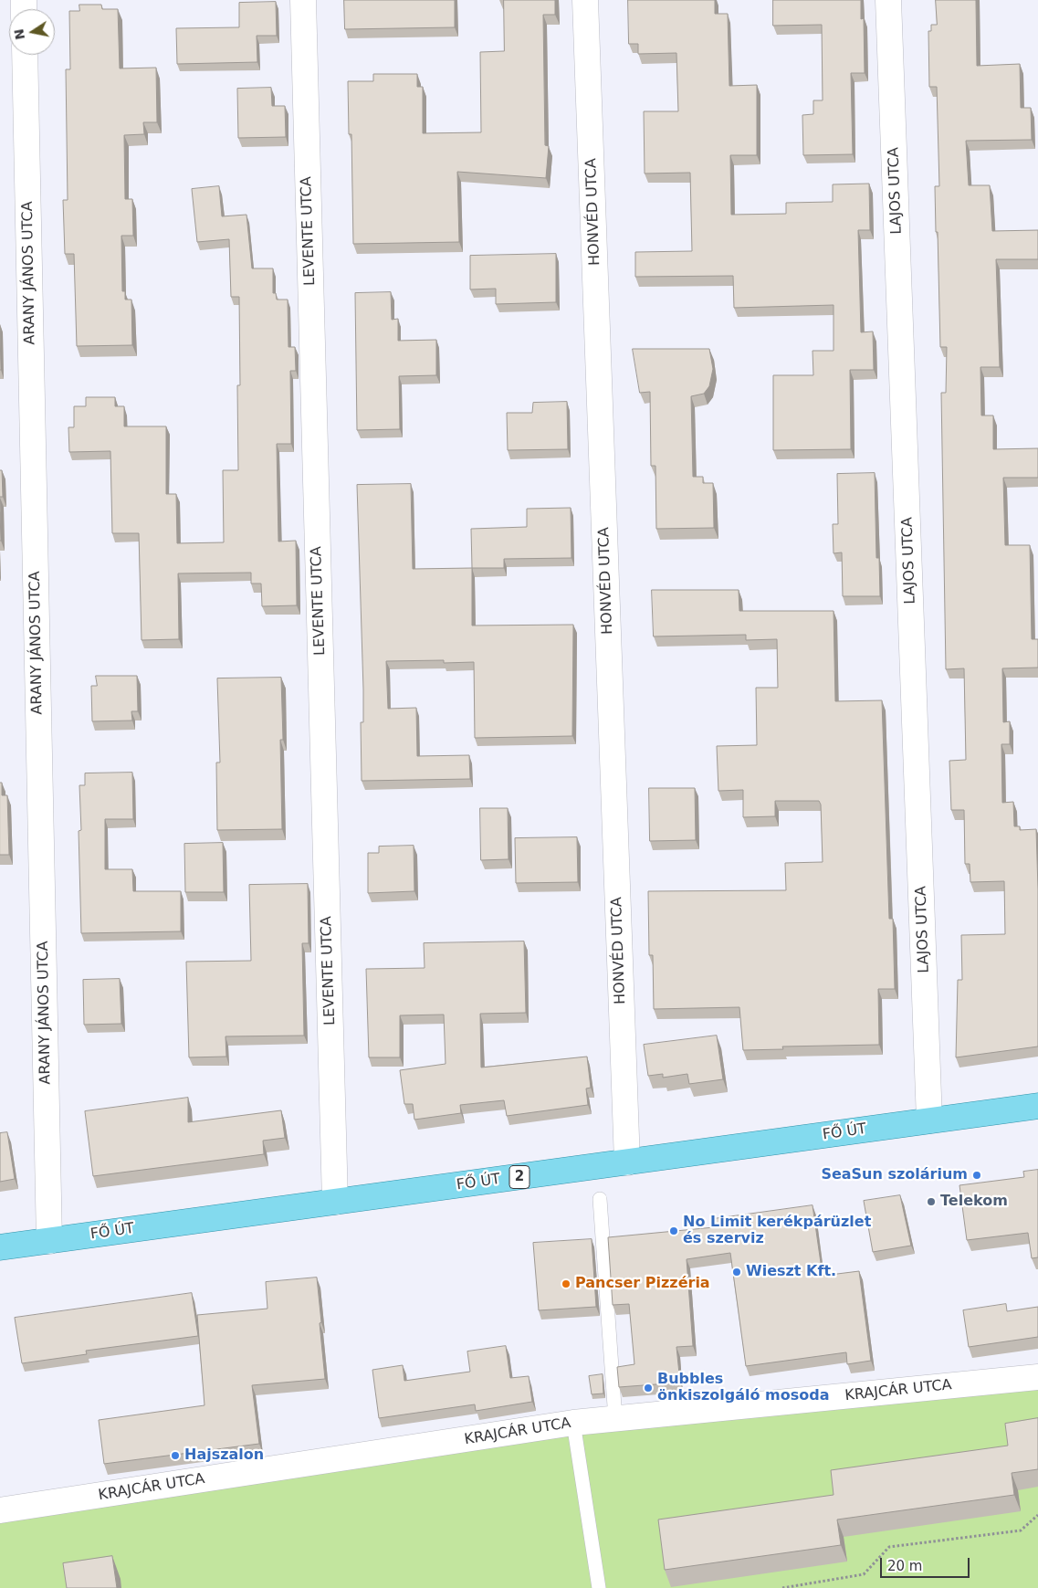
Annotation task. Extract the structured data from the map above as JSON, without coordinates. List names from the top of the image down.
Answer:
{
  "streets": {
    "main road": ["FŐ ÚT", "2"],
    "street": [
      "LAJOS UTCA",
      "HONVÉD UTCA",
      "LEVENTE UTCA",
      "ARANY JÁNOS UTCA",
      "KRAJCÁR UTCA"
    ]
  },
  "crossings": [
    ["LAJOS UTCA", "FŐ ÚT"],
    ["HONVÉD UTCA", "FŐ ÚT"],
    ["LEVENTE UTCA", "FŐ ÚT"],
    ["ARANY JÁNOS UTCA", "FŐ ÚT"]
  ],
  "places": [
    "SeaSun szolárium",
    "Telekom",
    "No Limit kerékpárüzlet és szerviz",
    "Wieszt Kft.",
    "Pancser Pizzéria",
    "Bubbles önkiszolgáló mosoda",
    "Hajszalon"
  ],
  "scale_bar": "20 m",
  "north": "left"
}
